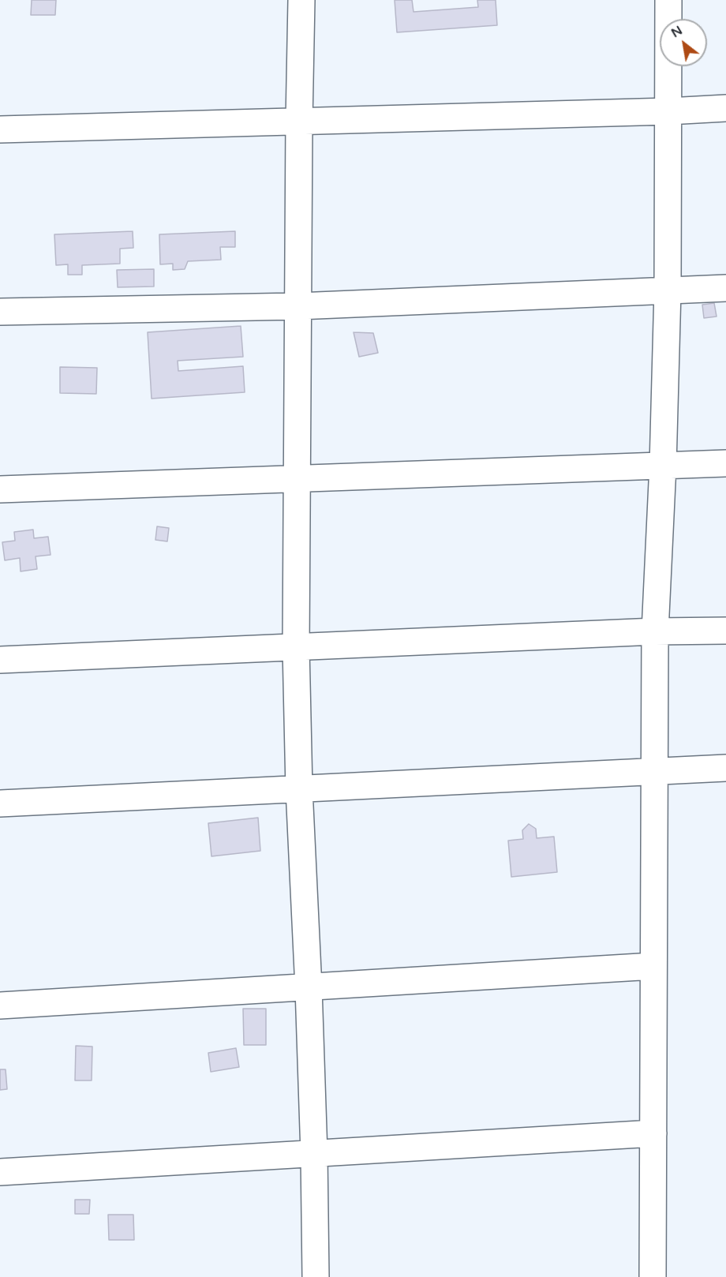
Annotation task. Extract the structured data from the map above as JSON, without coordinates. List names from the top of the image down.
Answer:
{
  "north": "top left"
}
